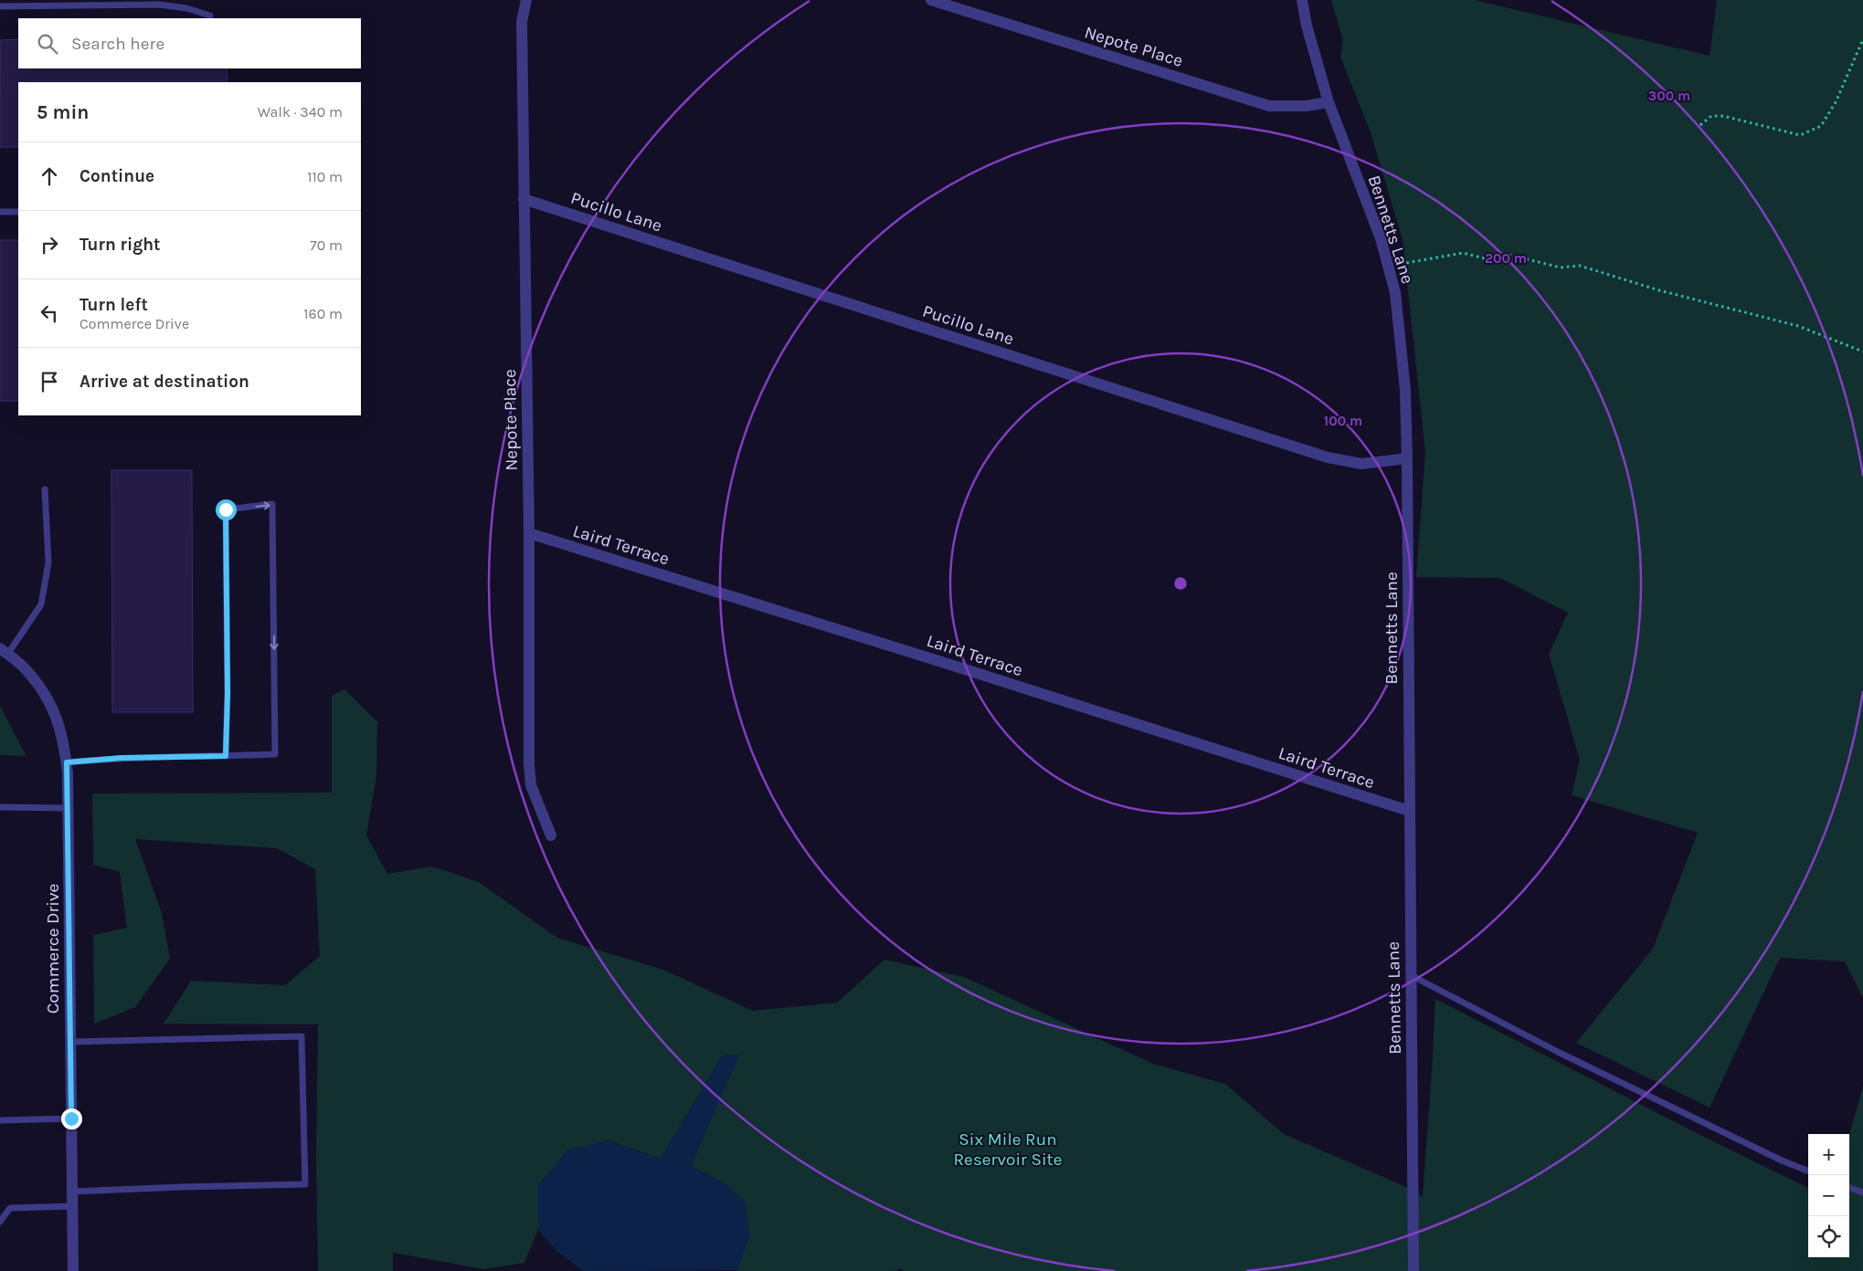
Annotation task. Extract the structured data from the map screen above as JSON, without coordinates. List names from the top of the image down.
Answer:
{
  "streets": {
    "street": [
      "Nepote Place",
      "Pucillo Lane",
      "Bennetts Lane",
      "Laird Terrace",
      "Commerce Drive"
    ]
  },
  "crossings": [
    ["Nepote Place", "Pucillo Lane"],
    ["Nepote Place", "Bennetts Lane"],
    ["Nepote Place", "Laird Terrace"],
    ["Pucillo Lane", "Bennetts Lane"],
    ["Bennetts Lane", "Laird Terrace"]
  ],
  "parks": ["Six Mile Run Reservoir Site"],
  "page": {
    "search": "Search here",
    "heading": ["5 min", "Walk · 340 m"],
    "list": [
      ["Continue", "110 m"],
      ["Turn right", "70 m"],
      ["Turn left", "Commerce Drive", "160 m"],
      "Arrive at destination"
    ],
    "map_buttons": ["+", "−"]
  },
  "rings": ["300 m", "200 m", "100 m"]
}
